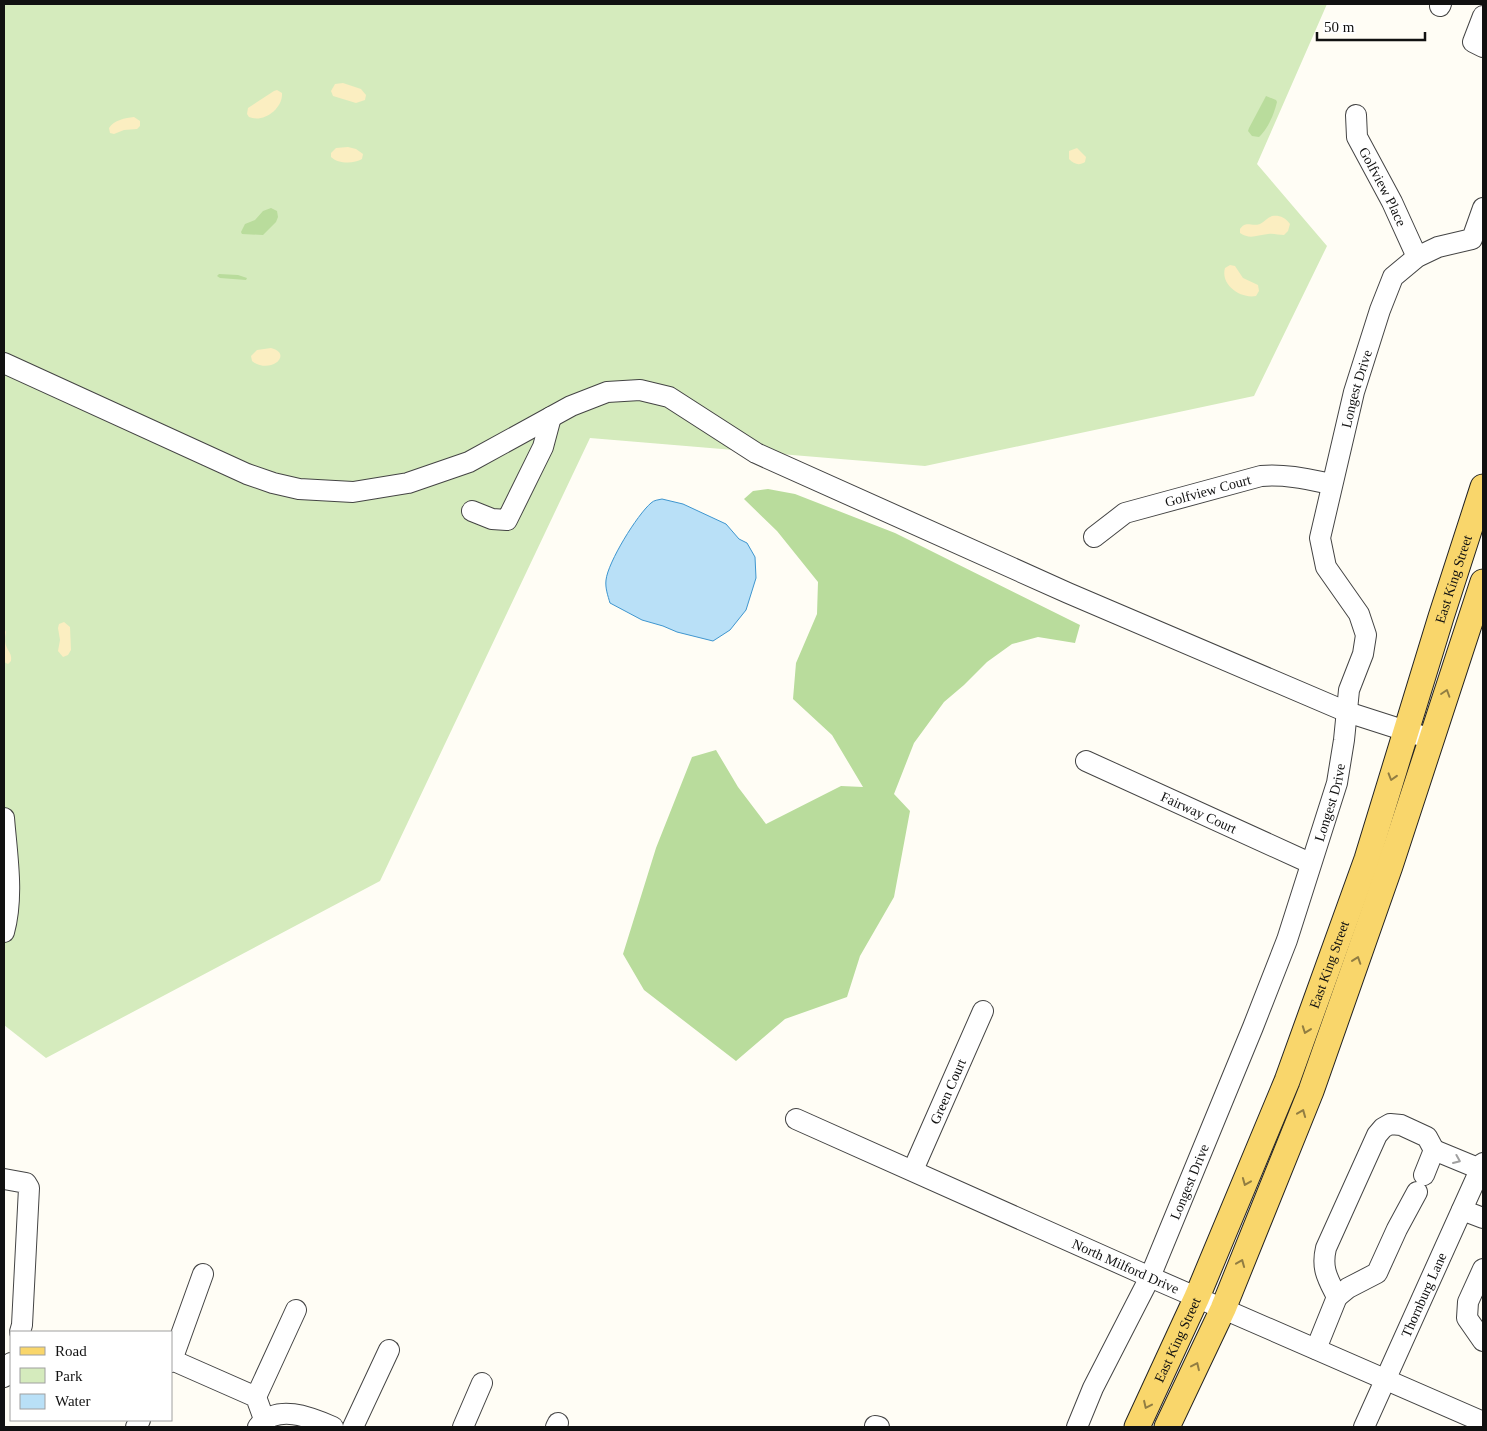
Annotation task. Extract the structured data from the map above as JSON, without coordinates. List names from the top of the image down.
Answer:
{
  "streets": {
    "main road": ["East King Street"],
    "street": [
      "Golfview Place",
      "Longest Drive",
      "Golfview Court",
      "Fairway Court",
      "Green Court",
      "North Milford Drive",
      "Thornburg Lane"
    ]
  },
  "crossings": [
    ["Golfview Place", "Longest Drive"],
    ["Longest Drive", "Golfview Court"],
    ["Longest Drive", "Fairway Court"],
    ["Longest Drive", "North Milford Drive"],
    ["East King Street", "North Milford Drive"],
    ["Green Court", "North Milford Drive"],
    ["North Milford Drive", "Thornburg Lane"]
  ],
  "legend": ["Road", "Park", "Water"],
  "scale_bar": "50 m"
}
